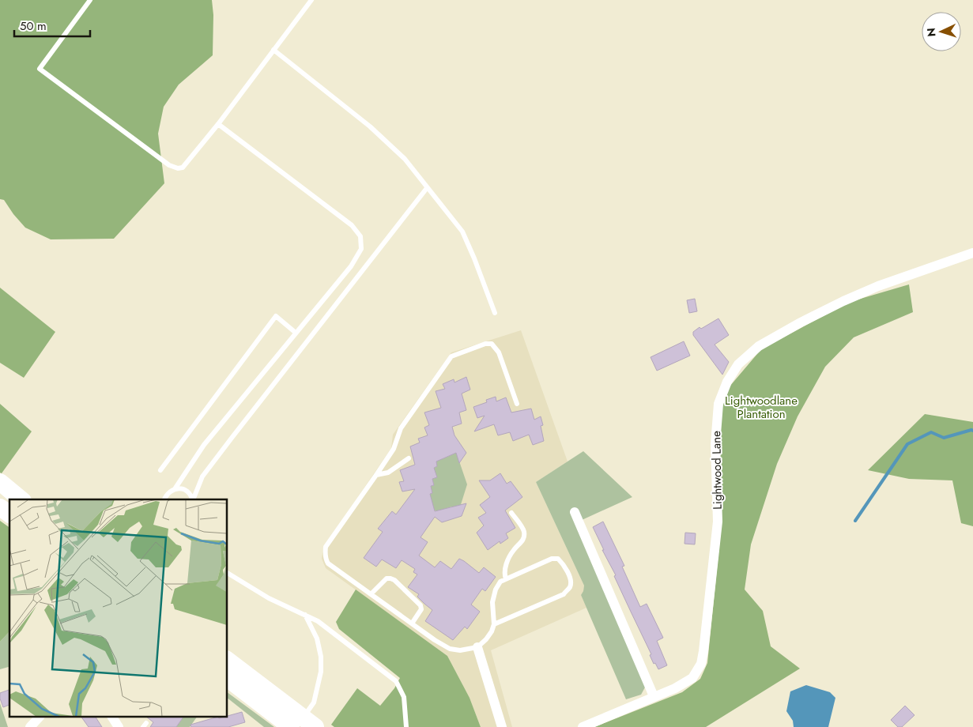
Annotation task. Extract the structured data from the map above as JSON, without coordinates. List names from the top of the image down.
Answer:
{
  "streets": {
    "street": ["Lightwood Lane"]
  },
  "parks": ["Lightwoodlane Plantation"],
  "scale_bar": "50 m",
  "north": "left"
}
